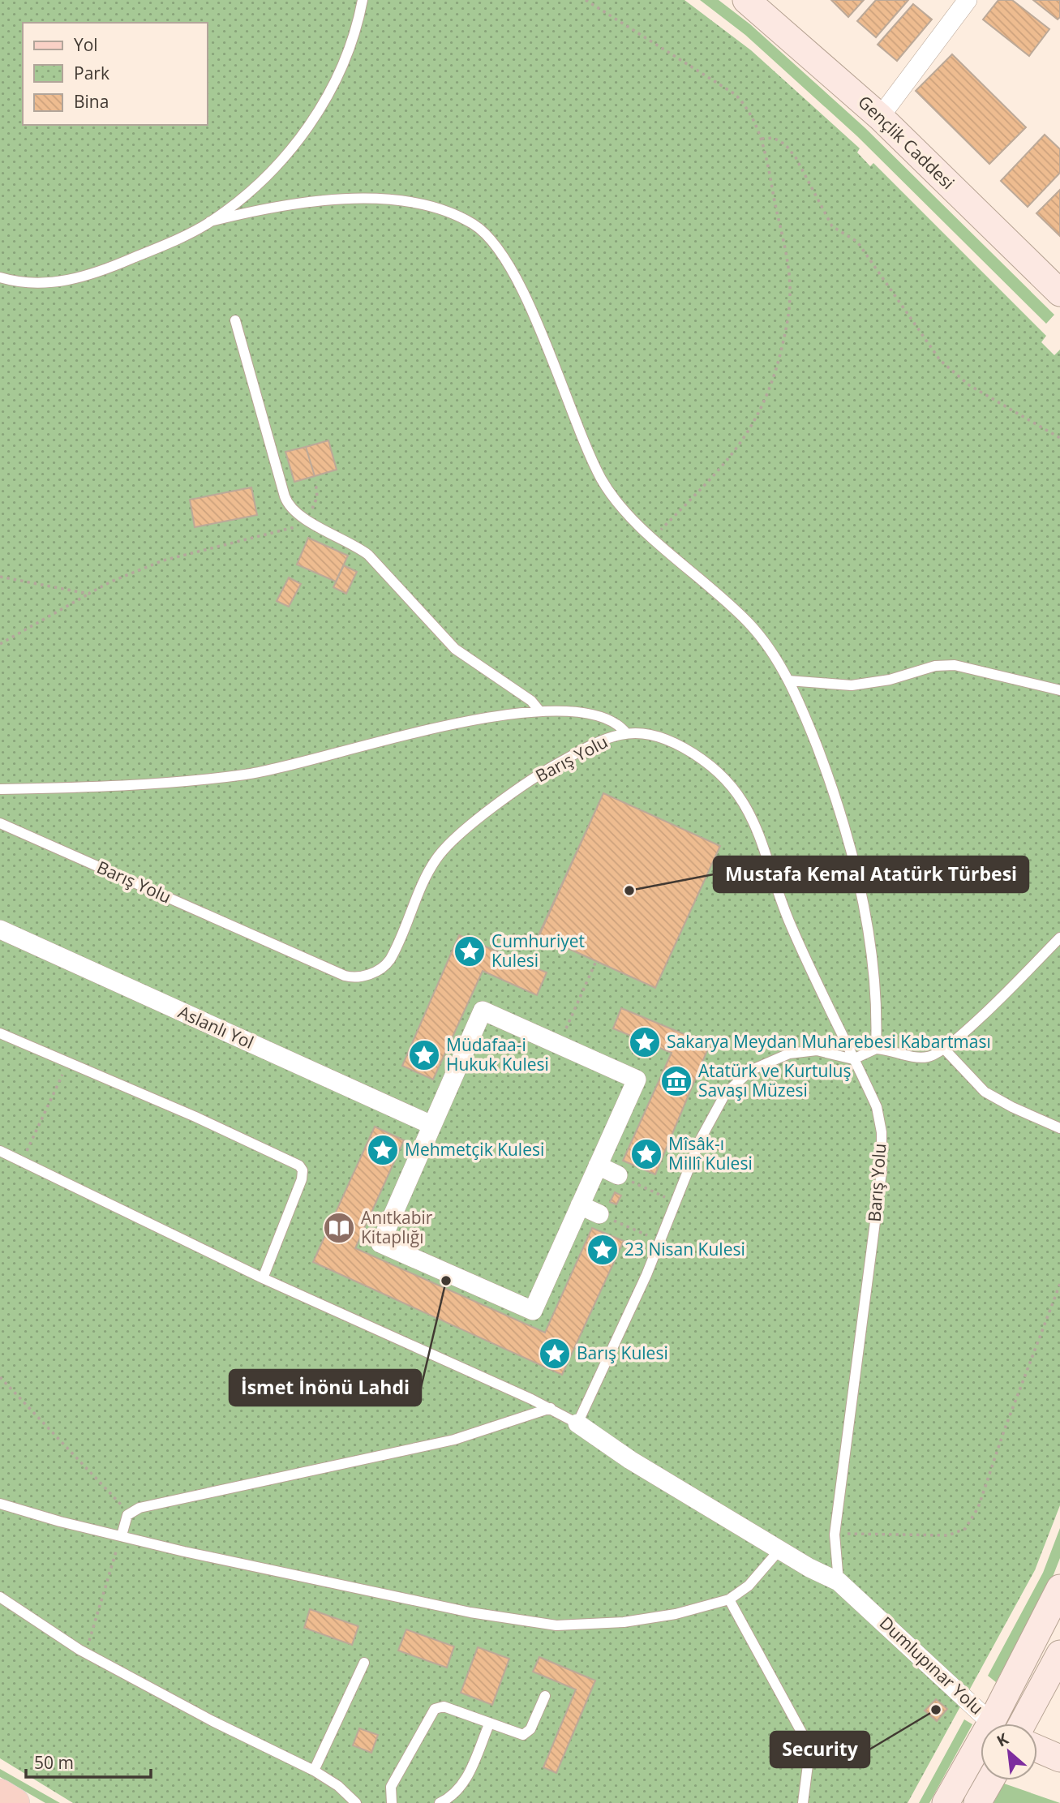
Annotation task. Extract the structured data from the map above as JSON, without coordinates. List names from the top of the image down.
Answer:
{
  "streets": {
    "main road": ["Gençlik Caddesi"],
    "street": ["Aslanlı Yol", "Dumlupınar Yolu"],
    "lane": ["Barış Yolu"]
  },
  "crossings": [
    ["Barış Yolu", "Dumlupınar Yolu"]
  ],
  "places": {
    "other": ["Mustafa Kemal Atatürk Türbesi", "İsmet İnönü Lahdi", "Security"],
    "place": [
      "Cumhuriyet Kulesi",
      "Sakarya Meydan Muharebesi Kabartması",
      "Müdafaa-i Hukuk Kulesi",
      "Mehmetçik Kulesi",
      "Mîsâk-ı Millî Kulesi",
      "23 Nisan Kulesi",
      "Barış Kulesi"
    ],
    "museum": ["Atatürk ve Kurtuluş Savaşı Müzesi"],
    "library": ["Anıtkabir Kitaplığı"]
  },
  "legend": ["Yol", "Park", "Bina"],
  "scale_bar": "50 m",
  "north": "top left"
}
